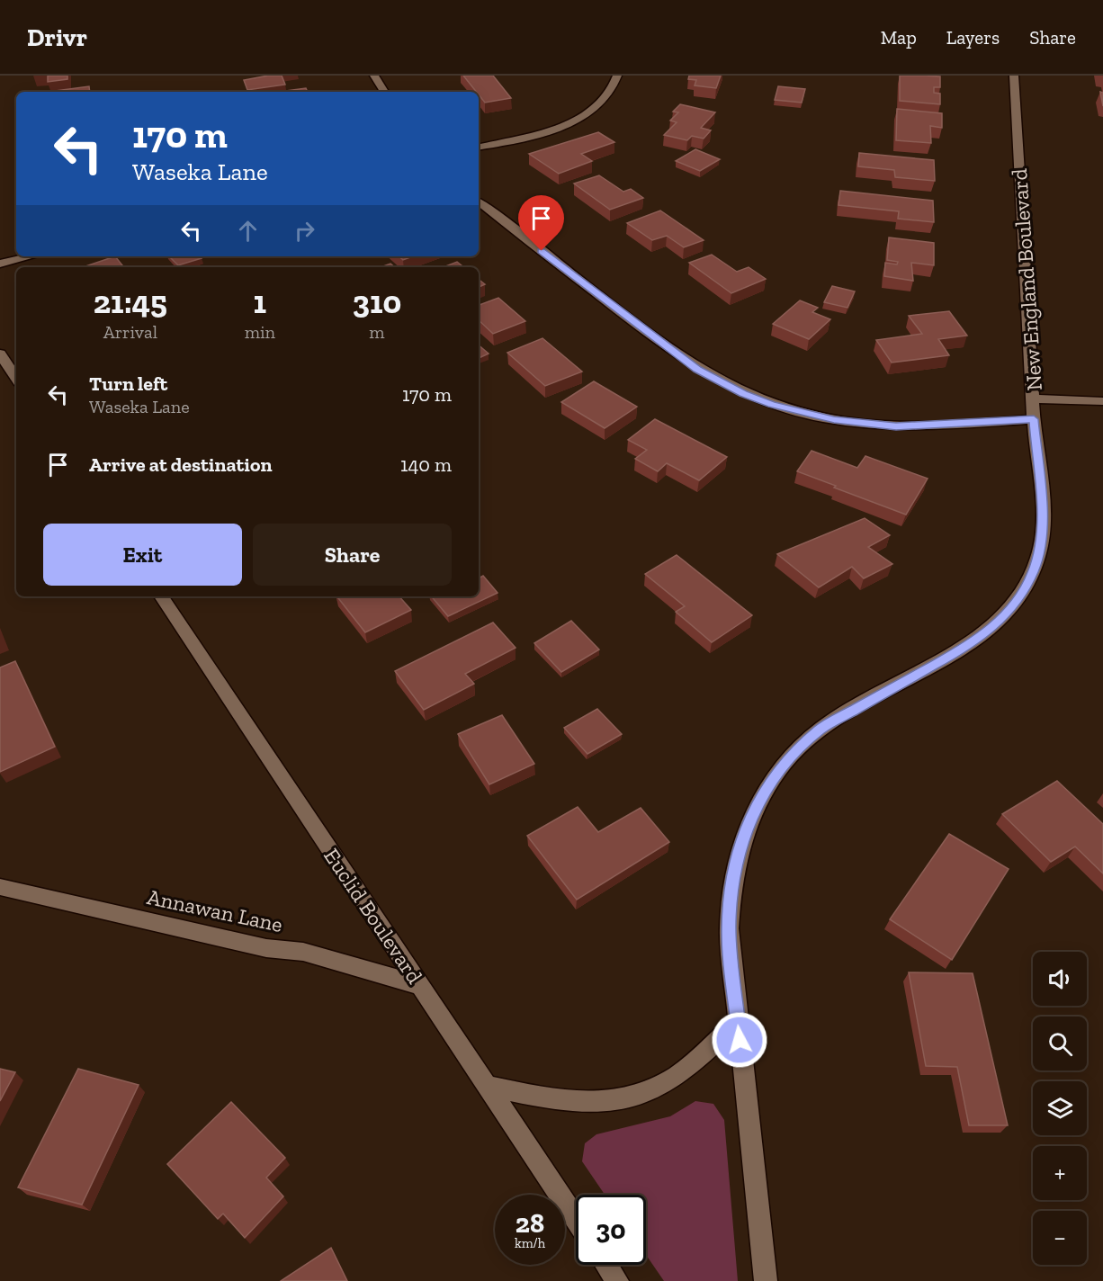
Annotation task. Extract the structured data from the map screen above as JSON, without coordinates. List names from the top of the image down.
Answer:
{
  "streets": {
    "street": ["New England Boulevard", "Annawan Lane", "Euclid Boulevard"]
  },
  "crossings": [
    ["Annawan Lane", "Euclid Boulevard"]
  ],
  "page": {
    "header": "Drivr",
    "nav": ["Map", "Layers", "Share"],
    "turn": ["170 m", "Waseka Lane"],
    "eta": [
      "21:45",
      "Arrival",
      "1",
      "min",
      "310",
      "m"
    ],
    "list": [
      {
        "name": "Turn left",
        "note": "Waseka Lane",
        "value": "170 m"
      },
      {
        "name": "Arrive at destination",
        "value": "140 m"
      }
    ],
    "buttons": ["Exit", "Share"],
    "map_buttons": ["+", "−"],
    "speed": "28 km/h",
    "limit": "30"
  }
}
